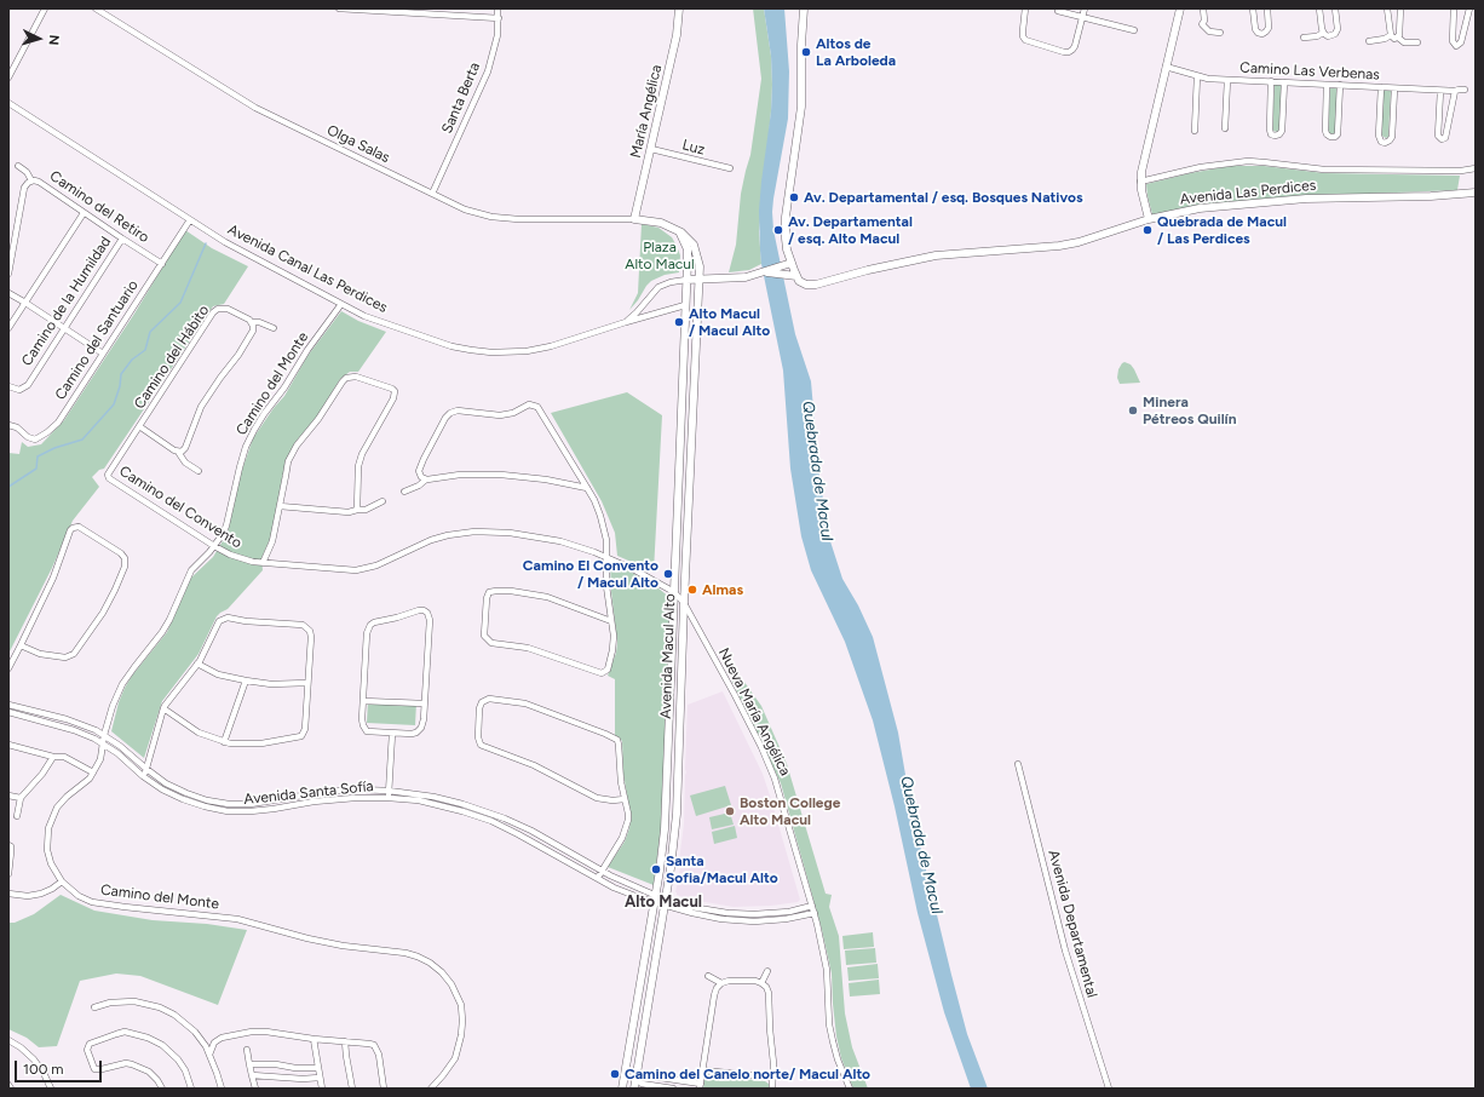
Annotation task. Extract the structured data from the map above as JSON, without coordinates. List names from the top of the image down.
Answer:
{
  "streets": {
    "street": [
      "Camino Las Verbenas",
      "Santa Berta",
      "María Angélica",
      "Olga Salas",
      "Luz",
      "Avenida Las Perdices",
      "Camino del Retiro",
      "Avenida Canal Las Perdices",
      "Camino de la Humildad",
      "Camino del Santuario",
      "Camino del Hábito",
      "Camino del Monte",
      "Camino del Convento",
      "Avenida Macul Alto",
      "Nueva María Angélica",
      "Avenida Santa Sofía",
      "Avenida Departamental"
    ]
  },
  "crossings": [
    ["Santa Berta", "Olga Salas"],
    ["María Angélica", "Olga Salas"],
    ["María Angélica", "Luz"],
    ["María Angélica", "Avenida Macul Alto"],
    ["Olga Salas", "Avenida Macul Alto"],
    ["Camino del Retiro", "Camino de la Humildad"],
    ["Camino del Retiro", "Camino del Santuario"],
    ["Avenida Canal Las Perdices", "Camino del Santuario"],
    ["Avenida Canal Las Perdices", "Camino del Monte"],
    ["Avenida Canal Las Perdices", "Avenida Macul Alto"],
    ["Camino del Hábito", "Camino del Convento"],
    ["Camino del Monte", "Camino del Convento"],
    ["Camino del Monte", "Avenida Santa Sofía"],
    ["Camino del Convento", "Avenida Macul Alto"],
    ["Camino del Convento", "Nueva María Angélica"],
    ["Avenida Macul Alto", "Nueva María Angélica"],
    ["Avenida Macul Alto", "Avenida Santa Sofía"],
    ["Nueva María Angélica", "Avenida Santa Sofía"]
  ],
  "districts": ["Alto Macul"],
  "water": ["Quebrada de Macul"],
  "parks": ["Plaza Alto Macul"],
  "places": [
    "Altos de La Arboleda",
    "Av. Departamental / esq. Bosques Nativos",
    "Av. Departamental / esq. Alto Macul",
    "Quebrada de Macul / Las Perdices",
    "Alto Macul / Macul Alto",
    "Minera Pétreos Quilín",
    "Camino El Convento / Macul Alto",
    "Almas",
    "Boston College Alto Macul",
    "Santa Sofia/Macul Alto",
    "Camino del Canelo norte/ Macul Alto"
  ],
  "scale_bar": "100 m",
  "north": "right"
}
